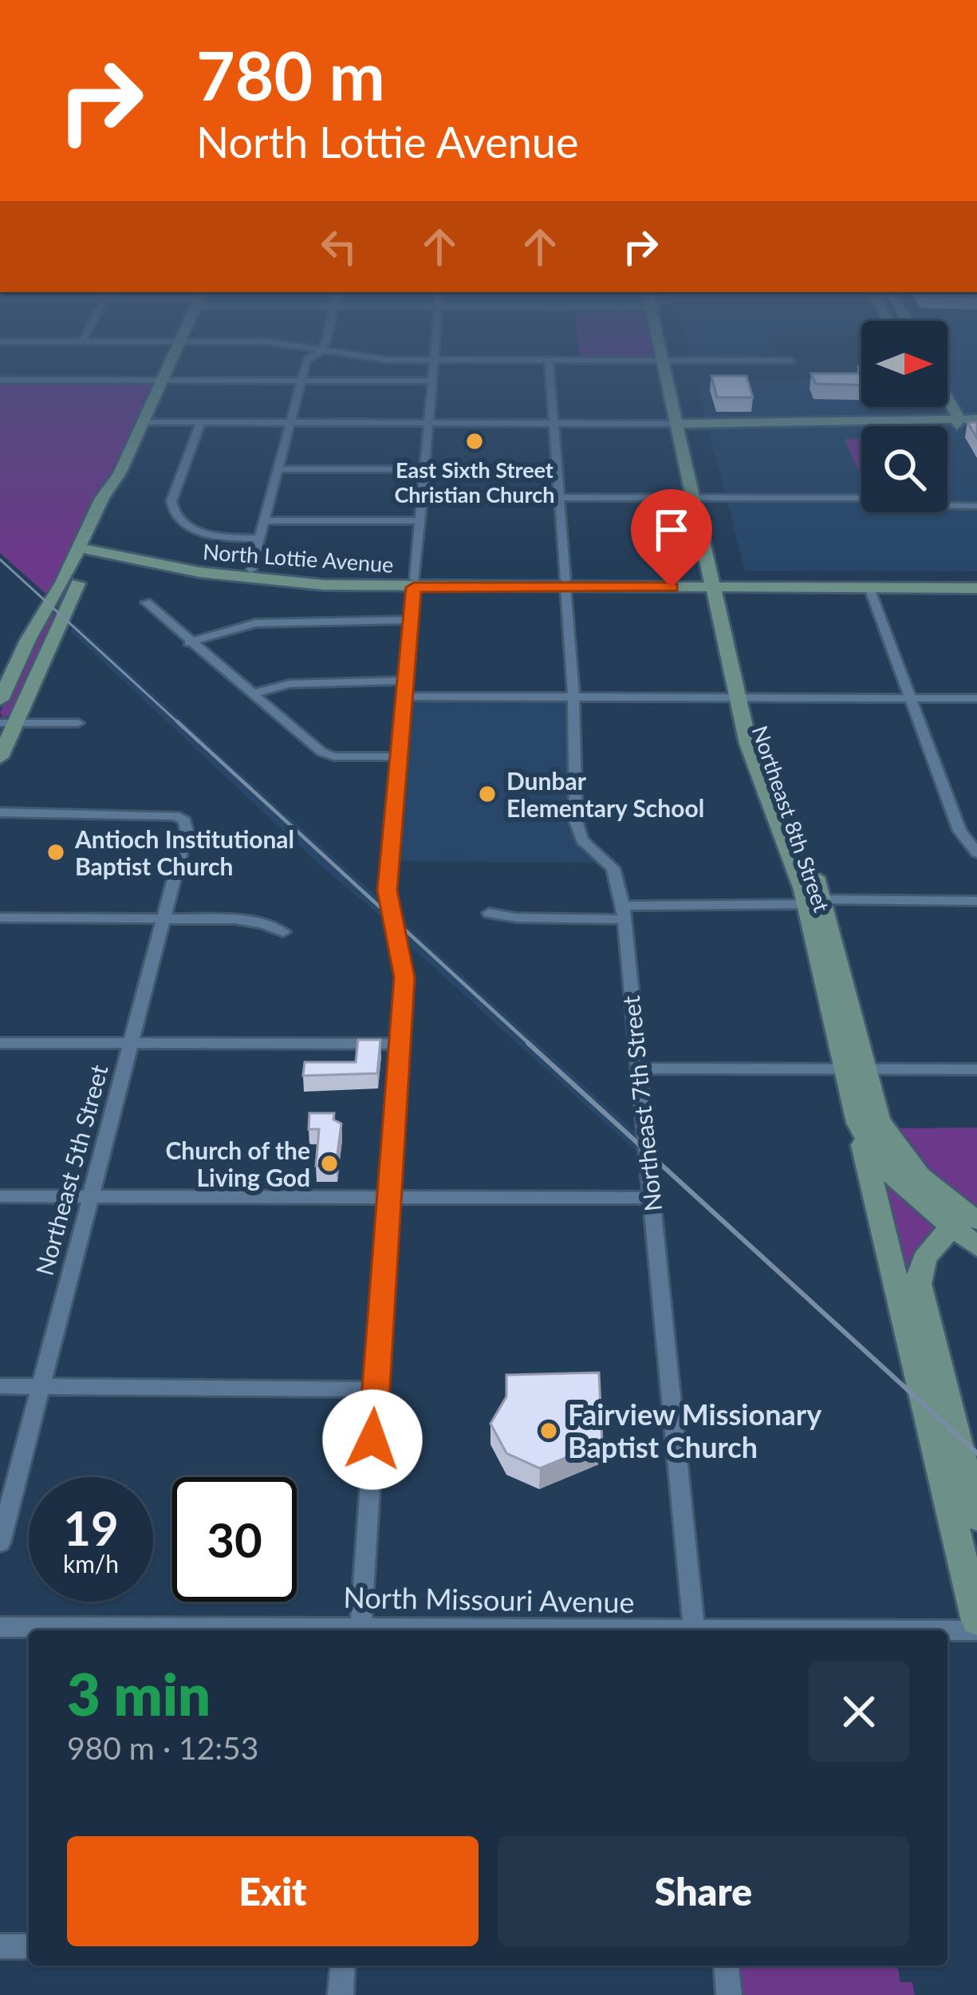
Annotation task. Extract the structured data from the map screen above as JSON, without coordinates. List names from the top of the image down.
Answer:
{
  "streets": {
    "main road": ["North Lottie Avenue", "Northeast 8th Street"],
    "street": ["Northeast 7th Street", "Northeast 5th Street", "North Missouri Avenue"]
  },
  "crossings": [
    ["North Lottie Avenue", "Northeast 8th Street"],
    ["North Lottie Avenue", "Northeast 7th Street"]
  ],
  "places": [
    "East Sixth Street Christian Church",
    "Dunbar Elementary School",
    "Antioch Institutional Baptist Church",
    "Church of the Living God",
    "Fairview Missionary Baptist Church"
  ],
  "north": "right",
  "page": {
    "turn": ["780 m", "North Lottie Avenue"],
    "speed": "19 km/h",
    "limit": "30",
    "heading": ["3 min", "980 m · 12:53"],
    "buttons": ["Exit", "Share"]
  }
}
